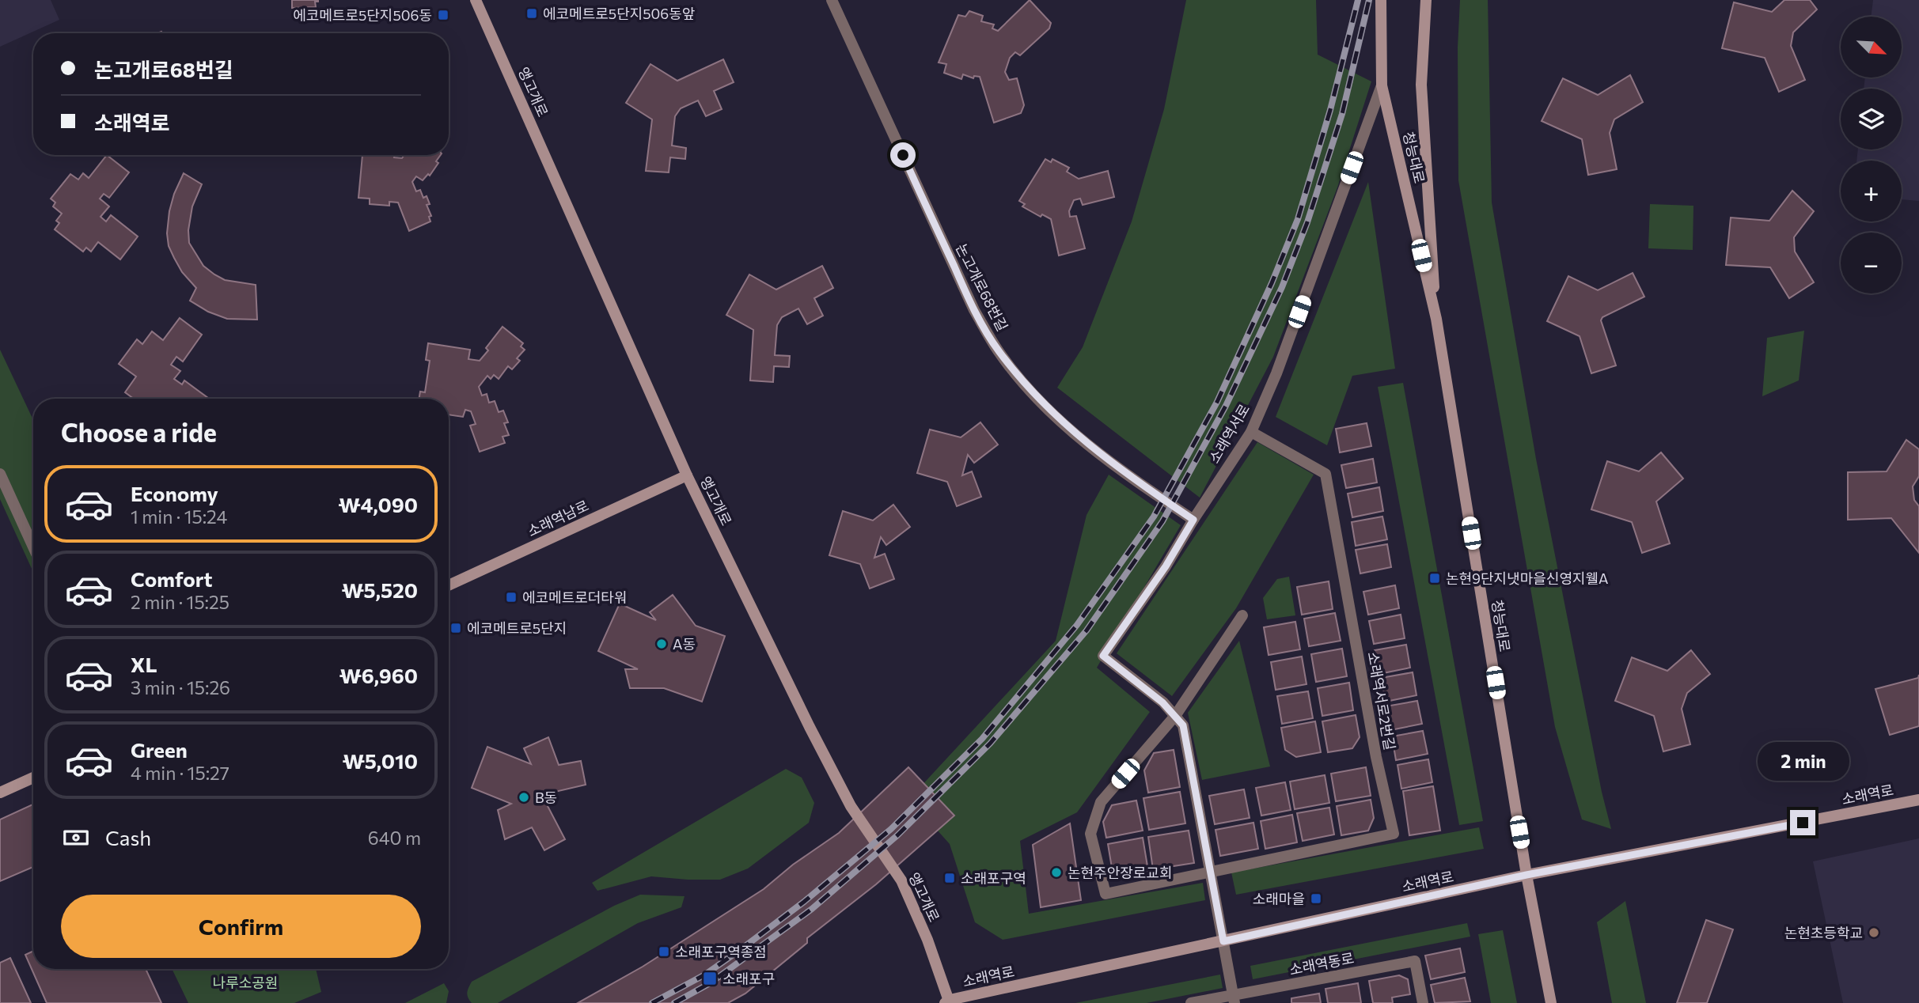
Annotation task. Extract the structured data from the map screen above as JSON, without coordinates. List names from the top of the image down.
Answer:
{
  "streets": {
    "street": [
      "앵고개로",
      "청능대로",
      "논고개로68번길",
      "소래역서로",
      "소래역남로",
      "소래역서로2번길",
      "소래역로",
      "소래역동로"
    ]
  },
  "crossings": [
    ["앵고개로", "소래역남로"],
    ["앵고개로", "소래역로"],
    ["청능대로", "소래역서로"],
    ["청능대로", "소래역로"],
    ["논고개로68번길", "소래역서로"],
    ["소래역서로", "소래역서로2번길"],
    ["소래역서로", "소래역로"]
  ],
  "parks": ["나루소공원"],
  "places": {
    "transit": [
      "에코메트로5단지506동앞",
      "에코메트로5단지506동",
      "논현9단지냇마을신영지웰A",
      "에코메트로더타워",
      "에코메트로5단지",
      "소래포구역",
      "소래마을",
      "소래포구역종점",
      "소래포구"
    ],
    "other": [
      "A동",
      "B동",
      "논현주안장로교회",
      "논현초등학교"
    ]
  },
  "north": "bottom right",
  "page": {
    "map_buttons": ["+", "−"],
    "banner": ["논고개로68번길", "소래역로"],
    "heading": "Choose a ride",
    "list": [
      {
        "name": "Economy",
        "note": "1 min · 15:24",
        "value": "₩4,090"
      },
      {
        "name": "Comfort",
        "note": "2 min · 15:25",
        "value": "₩5,520"
      },
      {
        "name": "XL",
        "note": "3 min · 15:26",
        "value": "₩6,960"
      },
      {
        "name": "Green",
        "note": "4 min · 15:27",
        "value": "₩5,010"
      }
    ],
    "bubble": "2 min",
    "pay": ["Cash", "640 m"],
    "buttons": "Confirm"
  }
}
